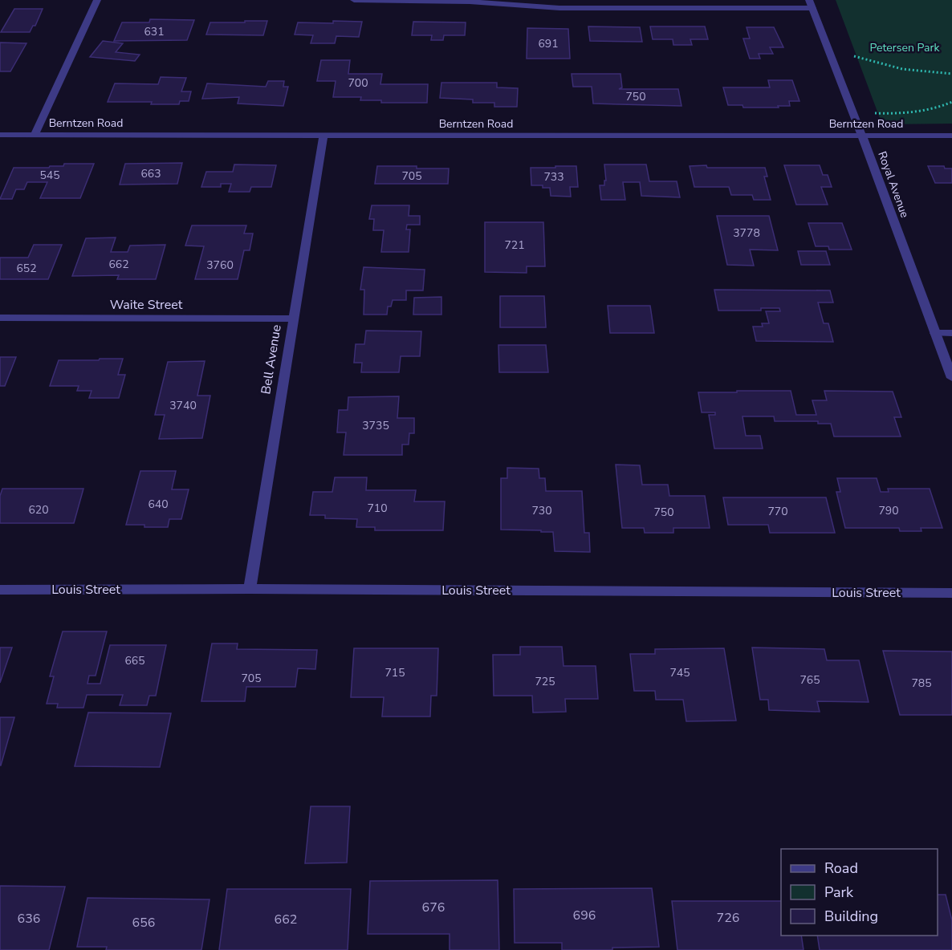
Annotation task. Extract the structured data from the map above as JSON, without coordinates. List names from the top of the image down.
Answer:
{
  "streets": {
    "street": [
      "Berntzen Road",
      "Royal Avenue",
      "Waite Street",
      "Bell Avenue",
      "Louis Street"
    ]
  },
  "crossings": [
    ["Berntzen Road", "Royal Avenue"],
    ["Berntzen Road", "Bell Avenue"],
    ["Waite Street", "Bell Avenue"],
    ["Bell Avenue", "Louis Street"]
  ],
  "parks": ["Petersen Park"],
  "house_numbers": [
    "631",
    "691",
    "700",
    "750",
    "663",
    "545",
    "705",
    "733",
    "3778",
    "721",
    "662",
    "3760",
    "652",
    "3740",
    "3735",
    "640",
    "710",
    "620",
    "730",
    "790",
    "770",
    "750",
    "665",
    "715",
    "745",
    "705",
    "765",
    "725",
    "785",
    "676",
    "696",
    "726",
    "636",
    "662",
    "656"
  ],
  "legend": ["Road", "Park", "Building"]
}
